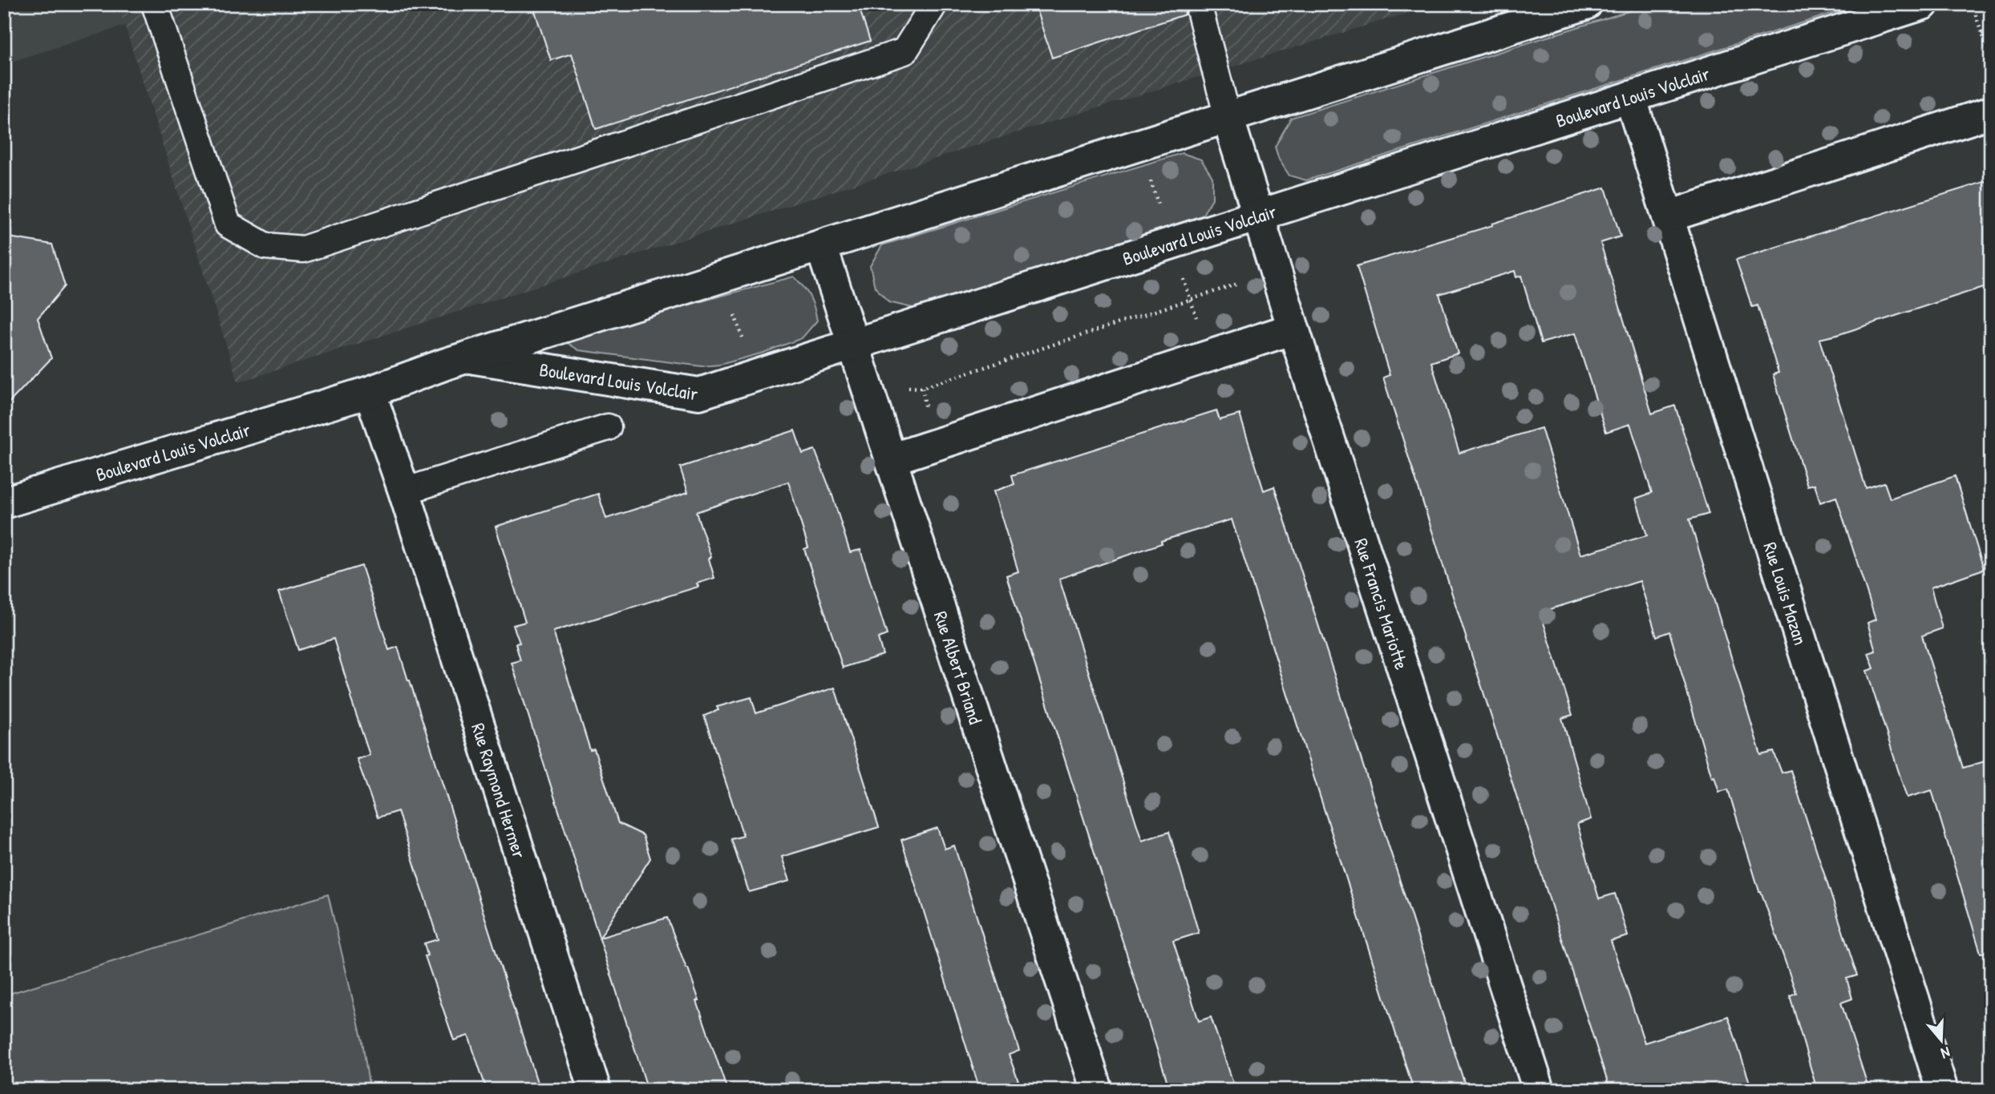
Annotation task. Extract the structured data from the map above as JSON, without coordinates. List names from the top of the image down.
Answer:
{
  "streets": {
    "street": [
      "Boulevard Louis Volclair",
      "Rue Louis Mazan",
      "Rue Francis Mariotte",
      "Rue Albert Briand",
      "Rue Raymond Hermer"
    ]
  },
  "crossings": [
    ["Boulevard Louis Volclair", "Rue Louis Mazan"],
    ["Boulevard Louis Volclair", "Rue Francis Mariotte"],
    ["Boulevard Louis Volclair", "Rue Albert Briand"],
    ["Boulevard Louis Volclair", "Rue Raymond Hermer"]
  ],
  "north": "bottom"
}
